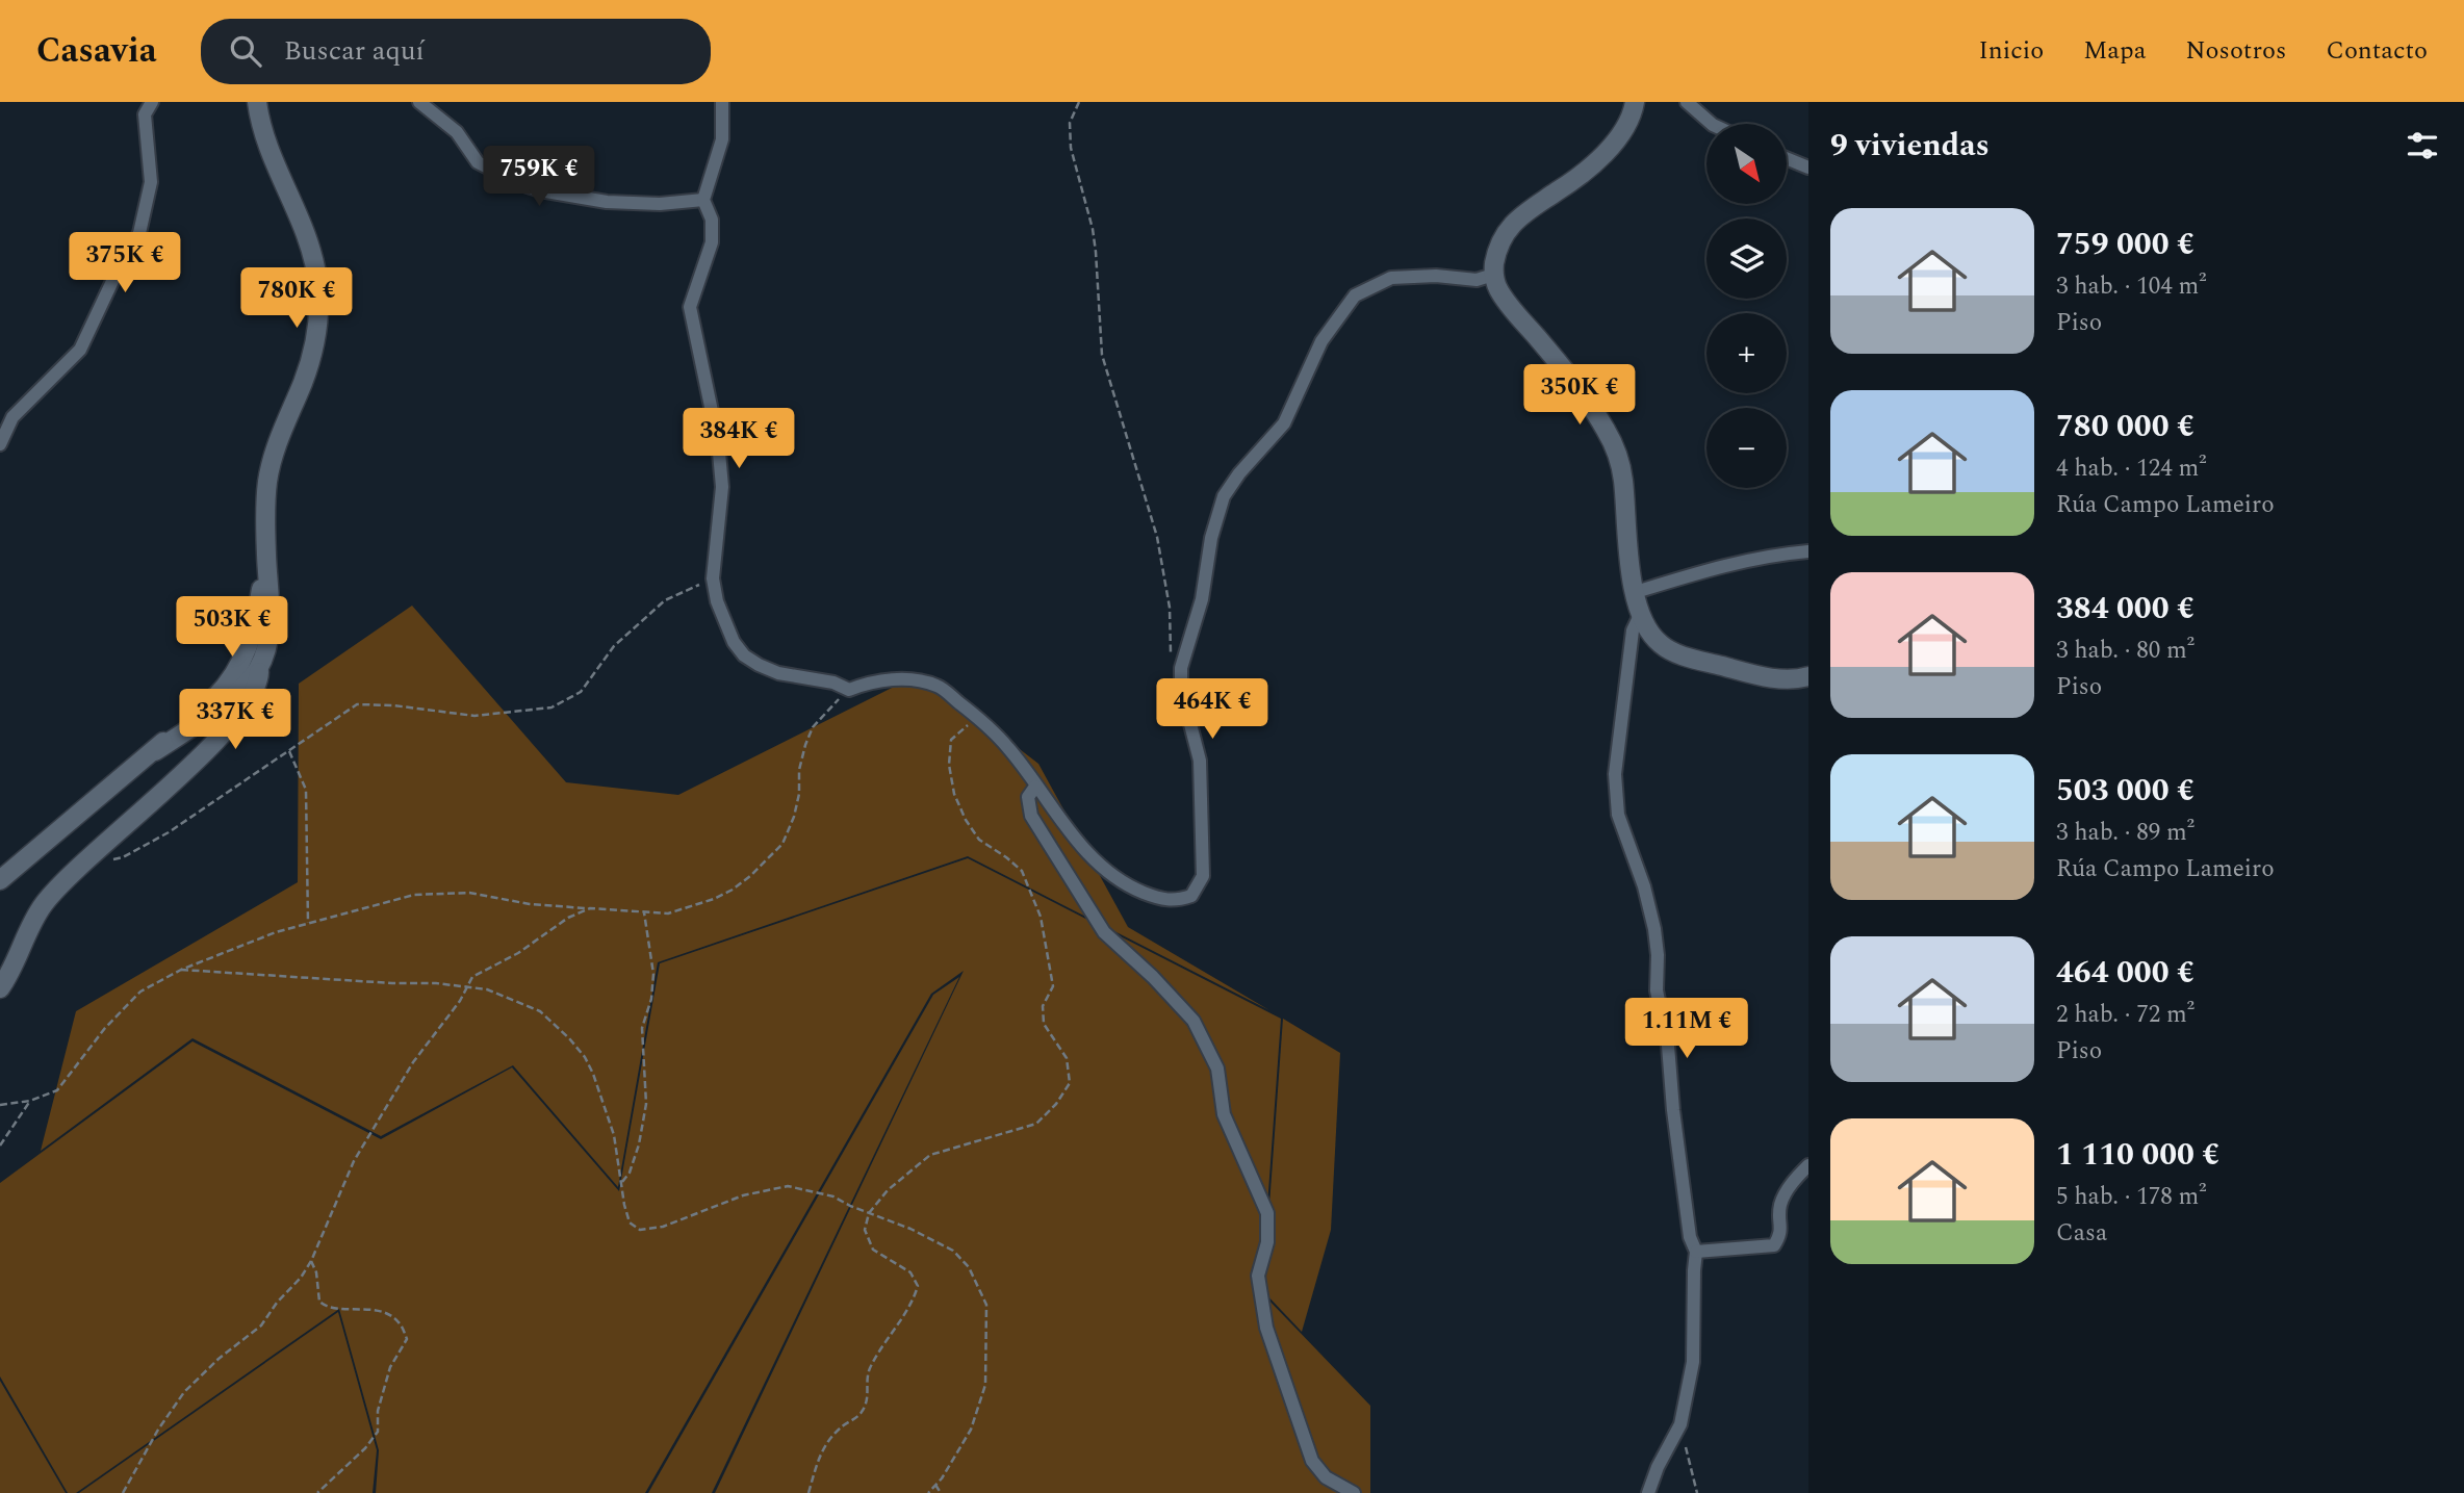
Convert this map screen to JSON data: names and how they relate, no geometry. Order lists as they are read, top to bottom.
{
  "north": "bottom right",
  "page": {
    "header": "Casavia",
    "search": "Buscar aquí",
    "nav": [
      "Inicio",
      "Mapa",
      "Nosotros",
      "Contacto"
    ],
    "heading": "9 viviendas",
    "map_buttons": ["+", "−"],
    "price": [
      "759K €",
      "375K €",
      "780K €",
      "350K €",
      "384K €",
      "503K €",
      "464K €",
      "337K €",
      "1.11M €"
    ],
    "list": [
      {
        "name": "759 000 €",
        "note": "3 hab. · 104 m² · Piso"
      },
      {
        "name": "780 000 €",
        "note": "4 hab. · 124 m² · Rúa Campo Lameiro"
      },
      {
        "name": "384 000 €",
        "note": "3 hab. · 80 m² · Piso"
      },
      {
        "name": "503 000 €",
        "note": "3 hab. · 89 m² · Rúa Campo Lameiro"
      },
      {
        "name": "464 000 €",
        "note": "2 hab. · 72 m² · Piso"
      },
      {
        "name": "1 110 000 €",
        "note": "5 hab. · 178 m² · Casa"
      }
    ]
  }
}
